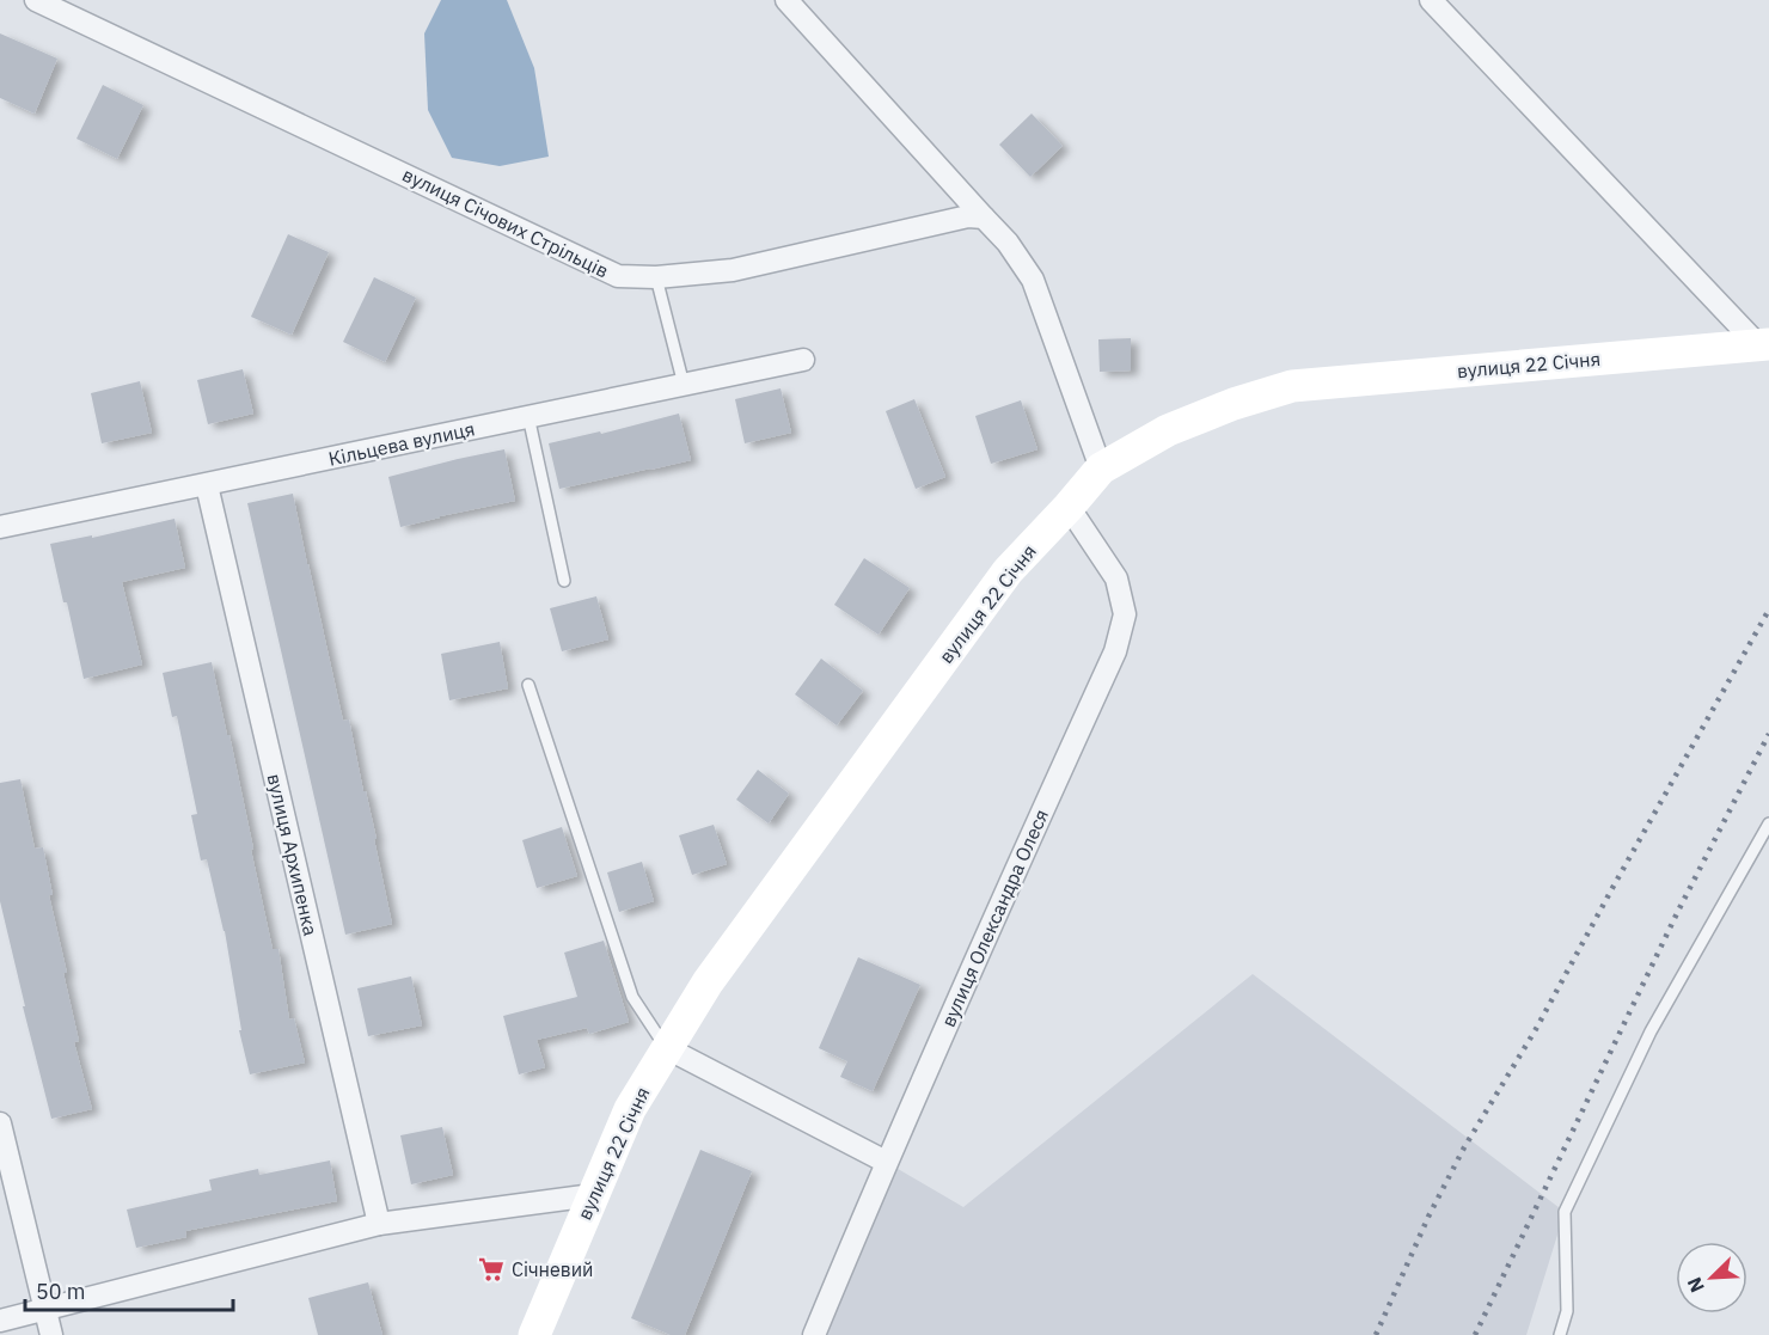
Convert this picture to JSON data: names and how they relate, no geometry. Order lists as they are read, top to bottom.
{
  "streets": {
    "street": [
      "вулиця Січових Стрільців",
      "вулиця 22 Січня",
      "Кільцева вулиця",
      "вулиця Архипенка",
      "вулиця Олександра Олеся"
    ]
  },
  "crossings": [
    ["вулиця 22 Січня", "вулиця Олександра Олеся"],
    ["Кільцева вулиця", "вулиця Архипенка"]
  ],
  "places": {
    "supermarket": ["Січневий"]
  },
  "scale_bar": "50 m",
  "north": "bottom left"
}
